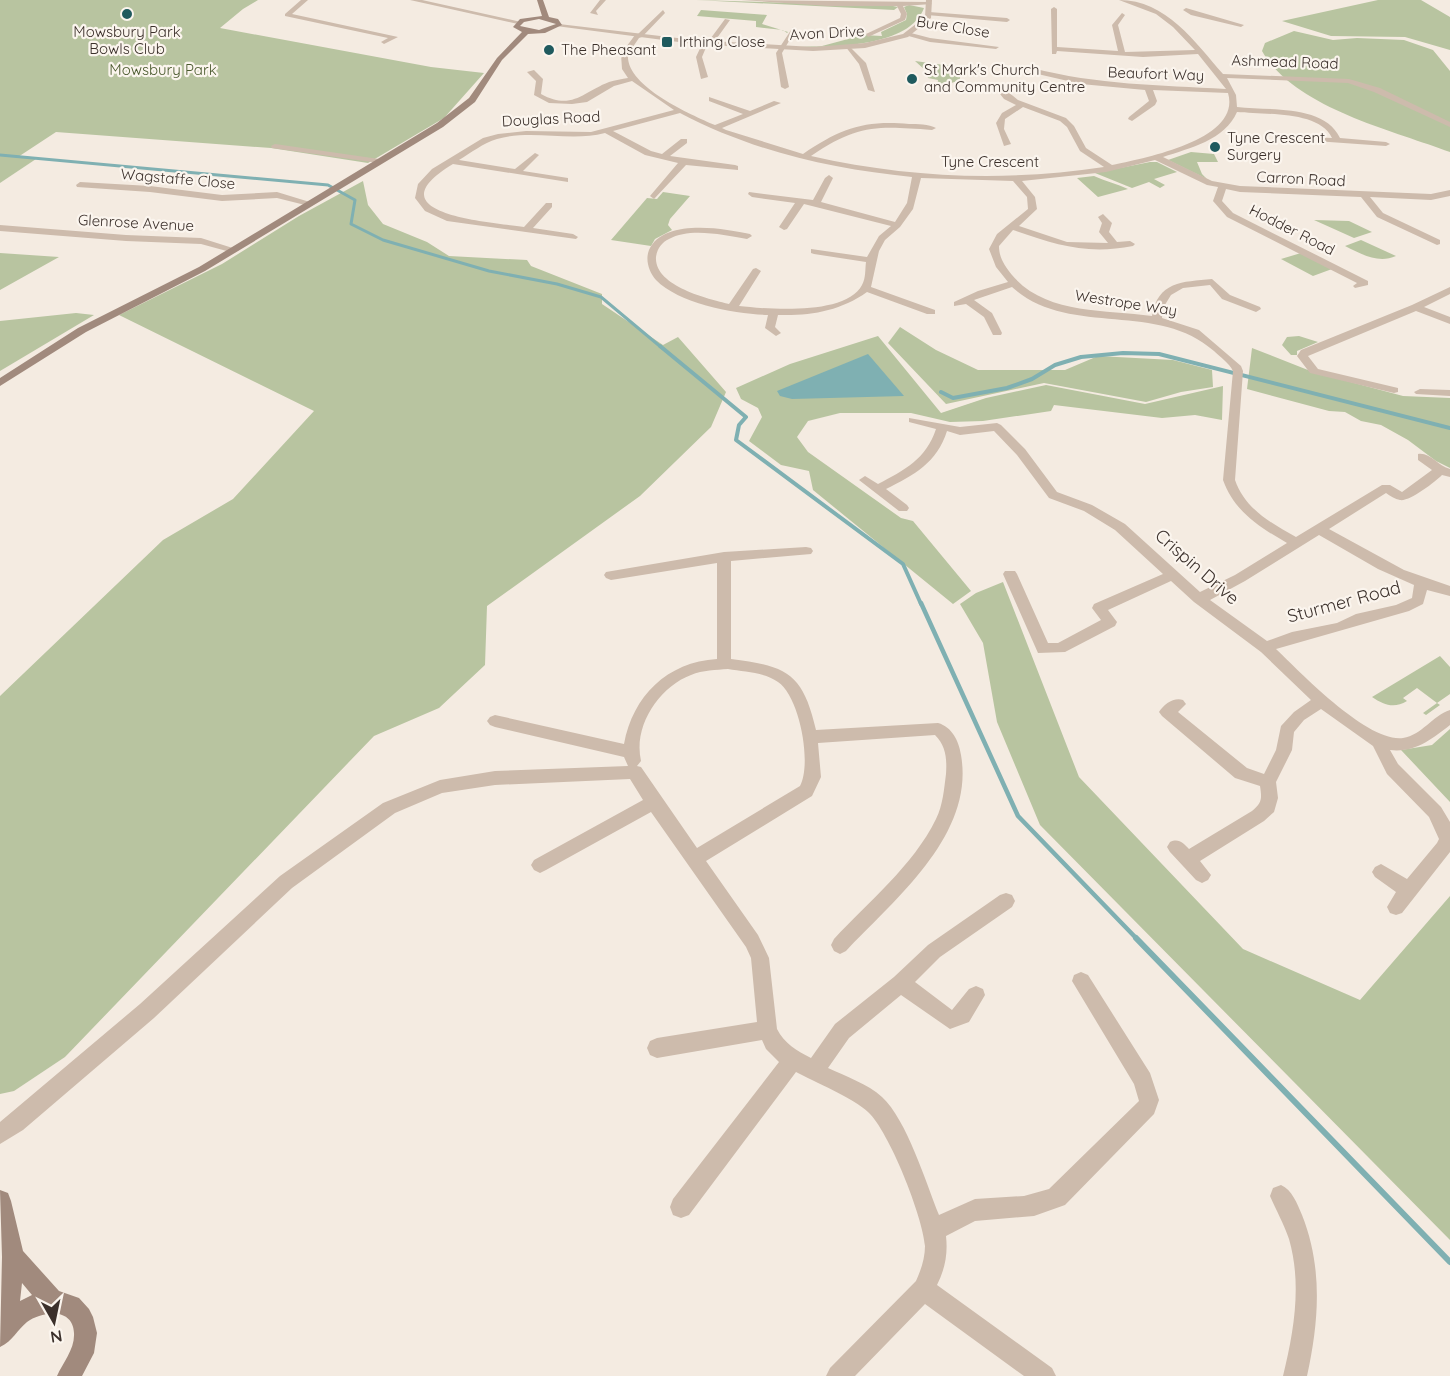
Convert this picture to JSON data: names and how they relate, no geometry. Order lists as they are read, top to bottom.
{
  "streets": {
    "street": [
      "Bure Close",
      "Avon Drive",
      "Ashmead Road",
      "Beaufort Way",
      "Douglas Road",
      "Tyne Crescent",
      "Wagstaffe Close",
      "Carron Road",
      "Glenrose Avenue",
      "Hodder Road",
      "Westrope Way",
      "Crispin Drive",
      "Sturmer Road"
    ]
  },
  "crossings": [
    ["Bure Close", "Avon Drive"],
    ["Douglas Road", "Tyne Crescent"],
    ["Tyne Crescent", "Carron Road"],
    ["Tyne Crescent", "Westrope Way"],
    ["Carron Road", "Hodder Road"],
    ["Crispin Drive", "Sturmer Road"]
  ],
  "parks": ["Mowsbury Park"],
  "places": {
    "other": [
      "Mowsbury Park Bowls Club",
      "The Pheasant",
      "St Mark's Church and Community Centre",
      "Tyne Crescent Surgery"
    ],
    "transit": ["Irthing Close"]
  },
  "north": "bottom"
}
